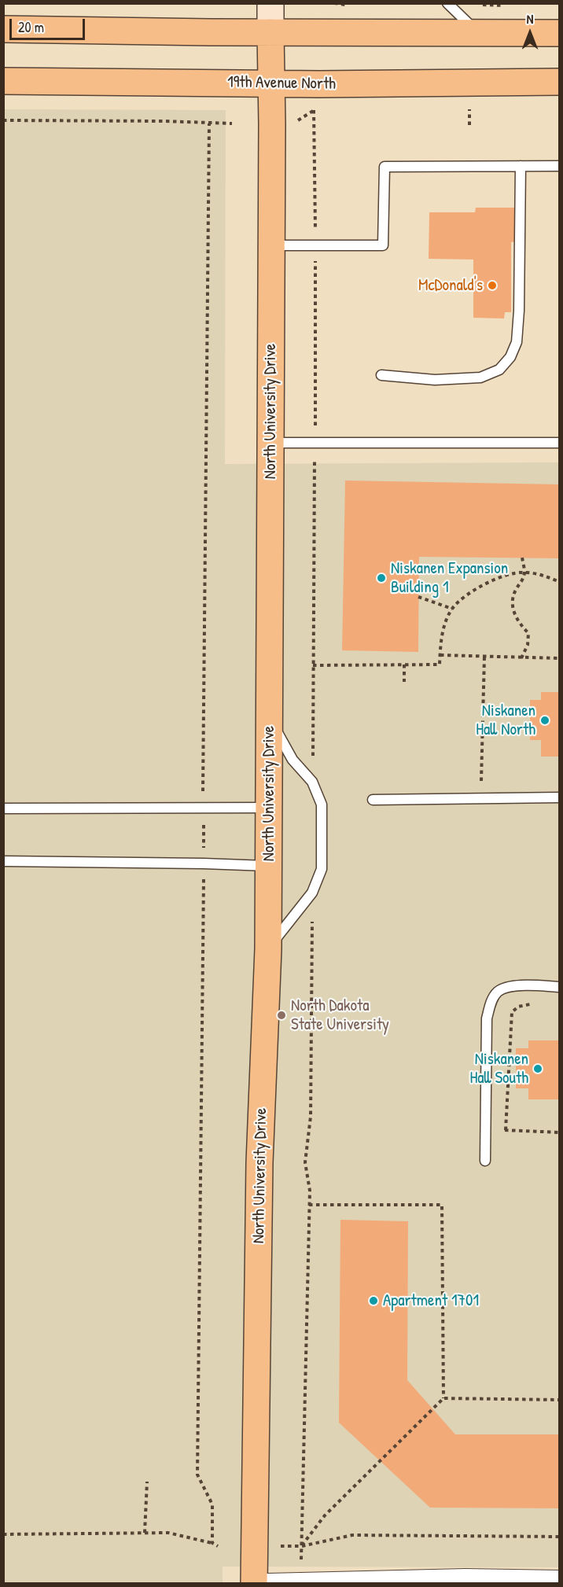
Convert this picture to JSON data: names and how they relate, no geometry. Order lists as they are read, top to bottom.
{
  "streets": {
    "main road": ["19th Avenue North", "North University Drive"]
  },
  "crossings": [
    ["19th Avenue North", "North University Drive"]
  ],
  "places": [
    "McDonald's",
    "Niskanen Expansion Building 1",
    "Niskanen Hall North",
    "North Dakota State University",
    "Niskanen Hall South",
    "Apartment 1701"
  ],
  "scale_bar": "20 m",
  "north": "top"
}
